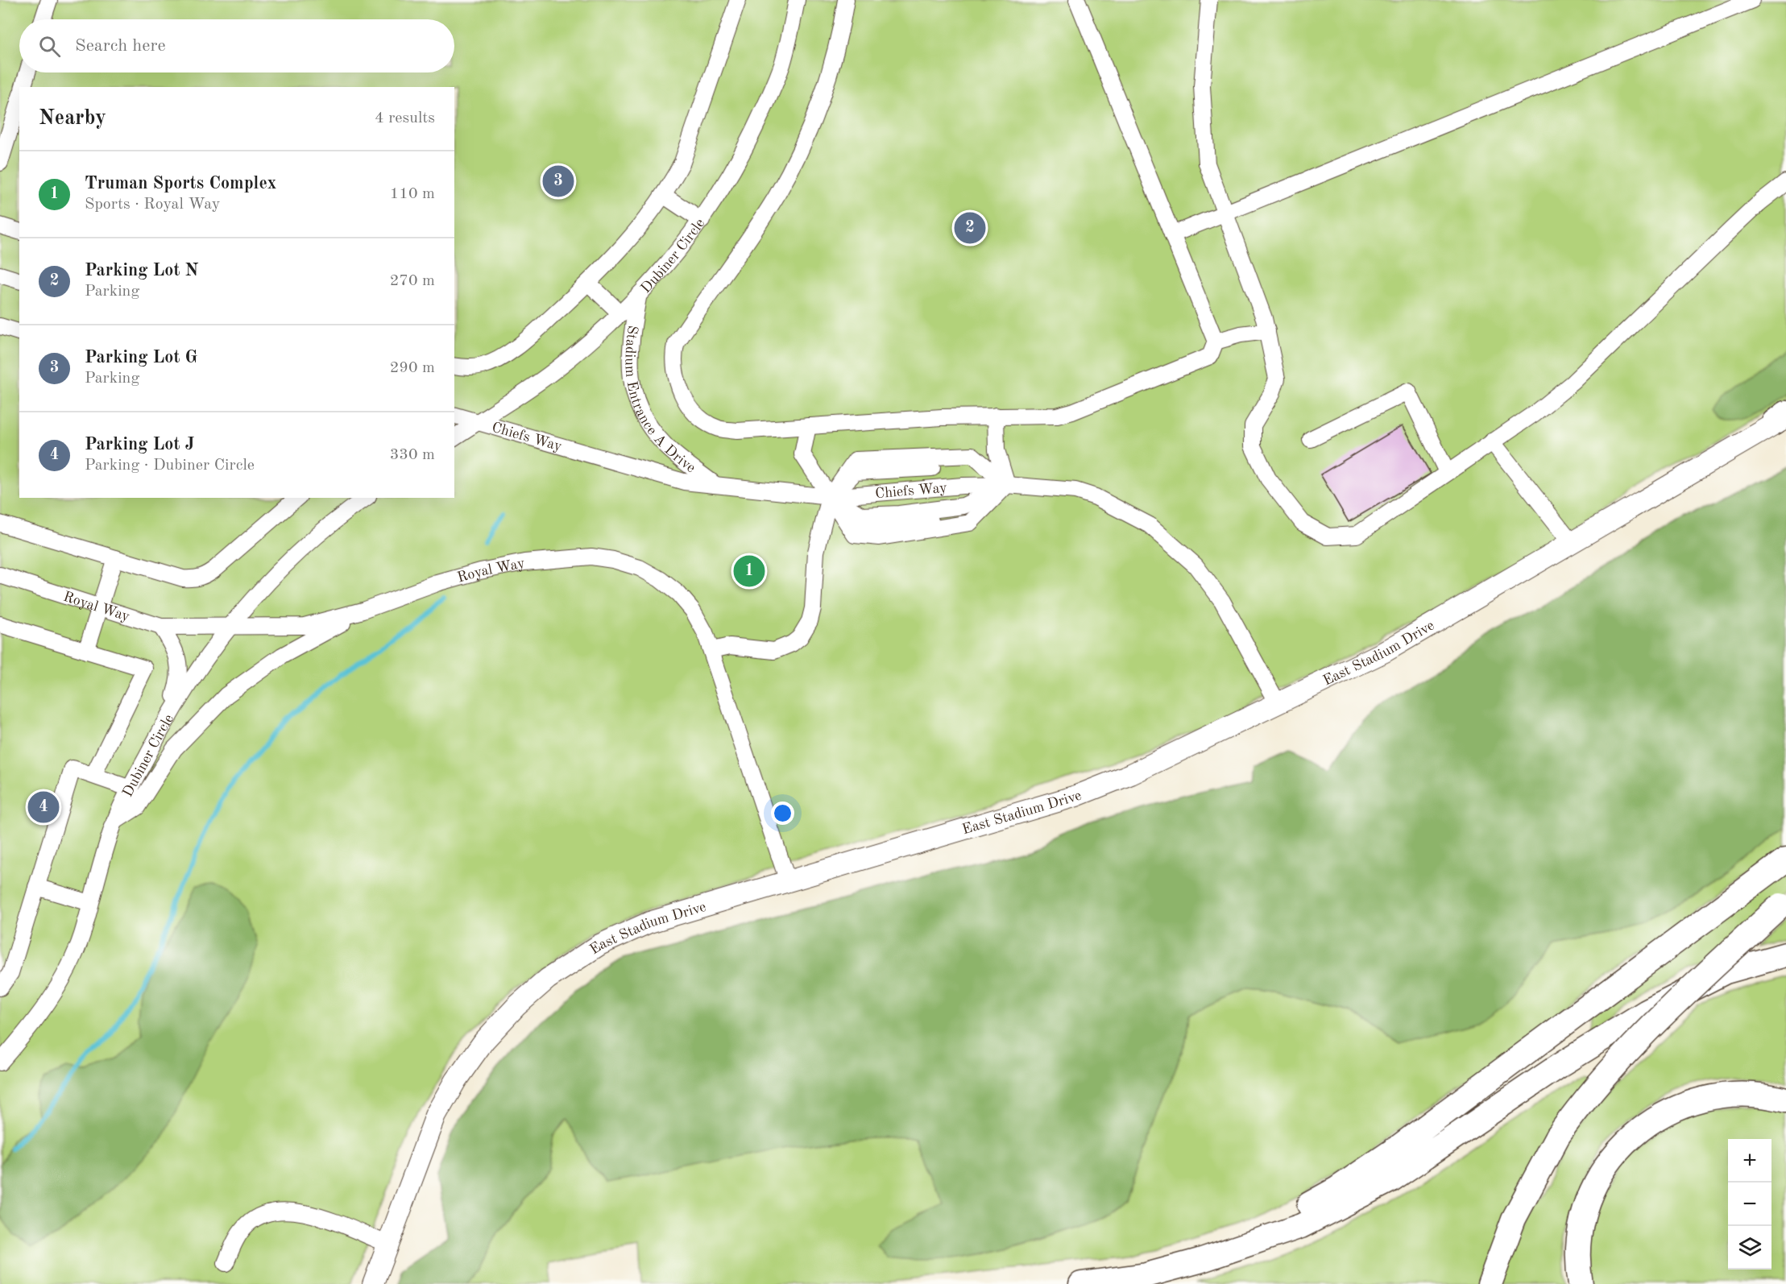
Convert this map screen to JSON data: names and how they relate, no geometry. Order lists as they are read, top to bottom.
{
  "streets": {
    "main road": ["East Stadium Drive"],
    "street": [
      "Dubiner Circle",
      "Stadium Entrance A Drive",
      "Chiefs Way",
      "Royal Way"
    ]
  },
  "crossings": [
    ["Dubiner Circle", "Stadium Entrance A Drive"],
    ["Dubiner Circle", "Chiefs Way"],
    ["Dubiner Circle", "Royal Way"],
    ["Stadium Entrance A Drive", "Chiefs Way"],
    ["Chiefs Way", "East Stadium Drive"],
    ["Royal Way", "East Stadium Drive"]
  ],
  "page": {
    "search": "Search here",
    "heading": ["Nearby", "4 results"],
    "list": [
      {
        "mark": "1",
        "name": "Truman Sports Complex",
        "note": "Sports · Royal Way",
        "value": "110 m"
      },
      {
        "mark": "2",
        "name": "Parking Lot N",
        "note": "Parking",
        "value": "270 m"
      },
      {
        "mark": "3",
        "name": "Parking Lot G",
        "note": "Parking",
        "value": "290 m"
      },
      {
        "mark": "4",
        "name": "Parking Lot J",
        "note": "Parking · Dubiner Circle",
        "value": "330 m"
      }
    ],
    "pins": [
      "3",
      "2",
      "1",
      "4"
    ],
    "map_buttons": ["+", "−"]
  }
}
